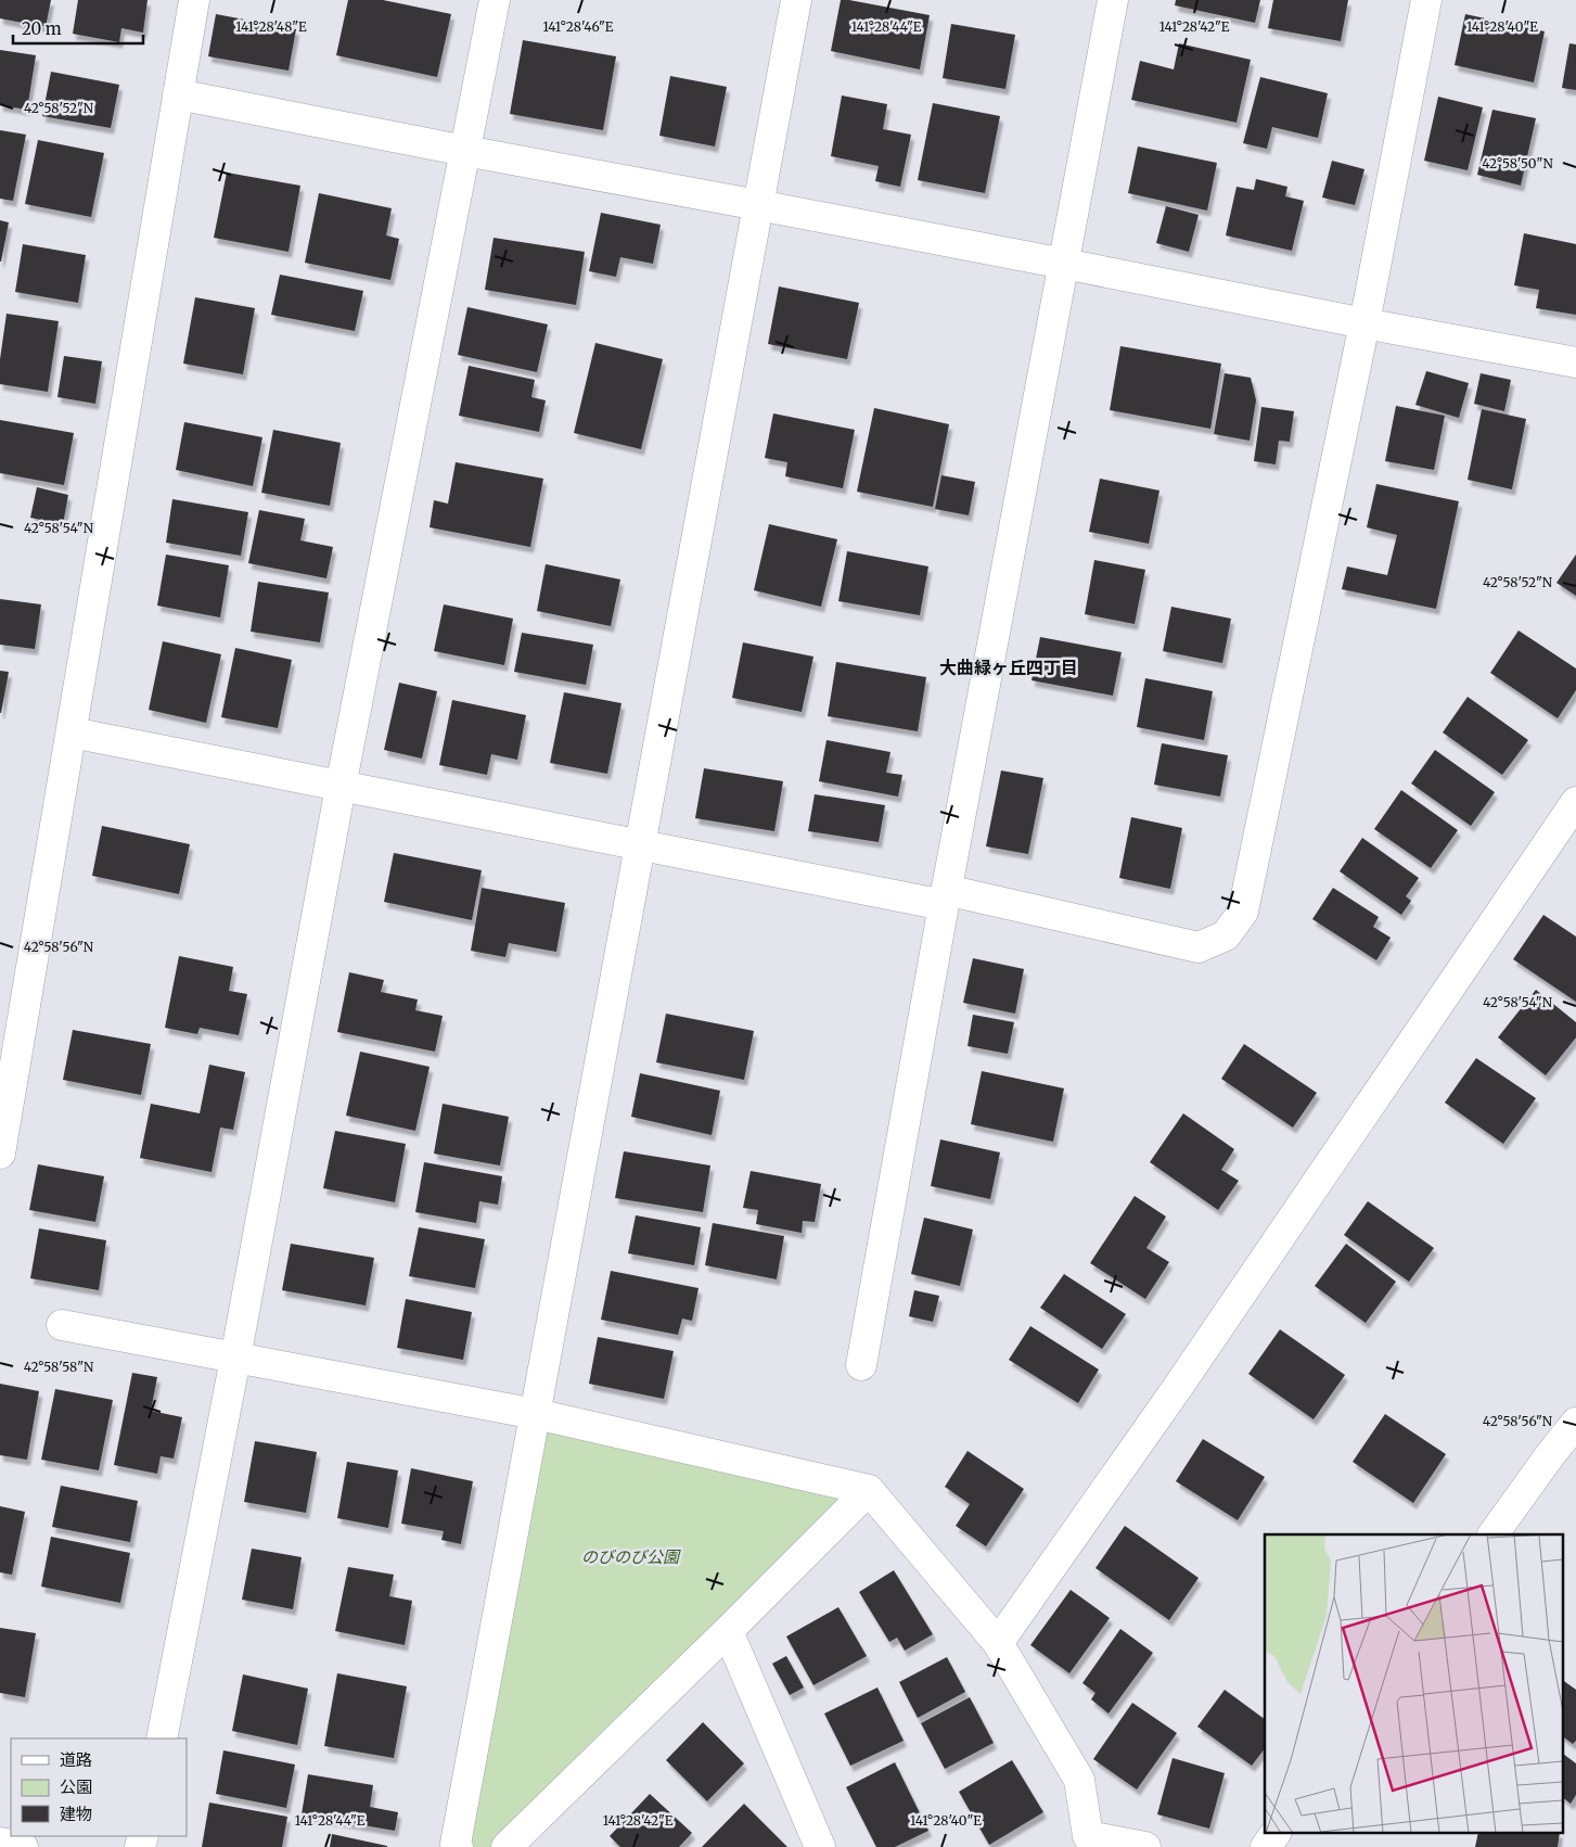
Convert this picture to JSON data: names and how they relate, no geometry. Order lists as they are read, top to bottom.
{
  "districts": ["大曲緑ヶ丘四丁目"],
  "parks": ["のびのび公園"],
  "legend": ["道路", "公園", "建物"],
  "scale_bar": "20 m",
  "coordinates": [
    "141°28'48\"E",
    "141°28'46\"E",
    "141°28'44\"E",
    "141°28'42\"E",
    "141°28'40\"E",
    "42°58'52\"N",
    "42°58'50\"N",
    "42°58'54\"N",
    "42°58'56\"N",
    "42°58'58\"N"
  ]
}
